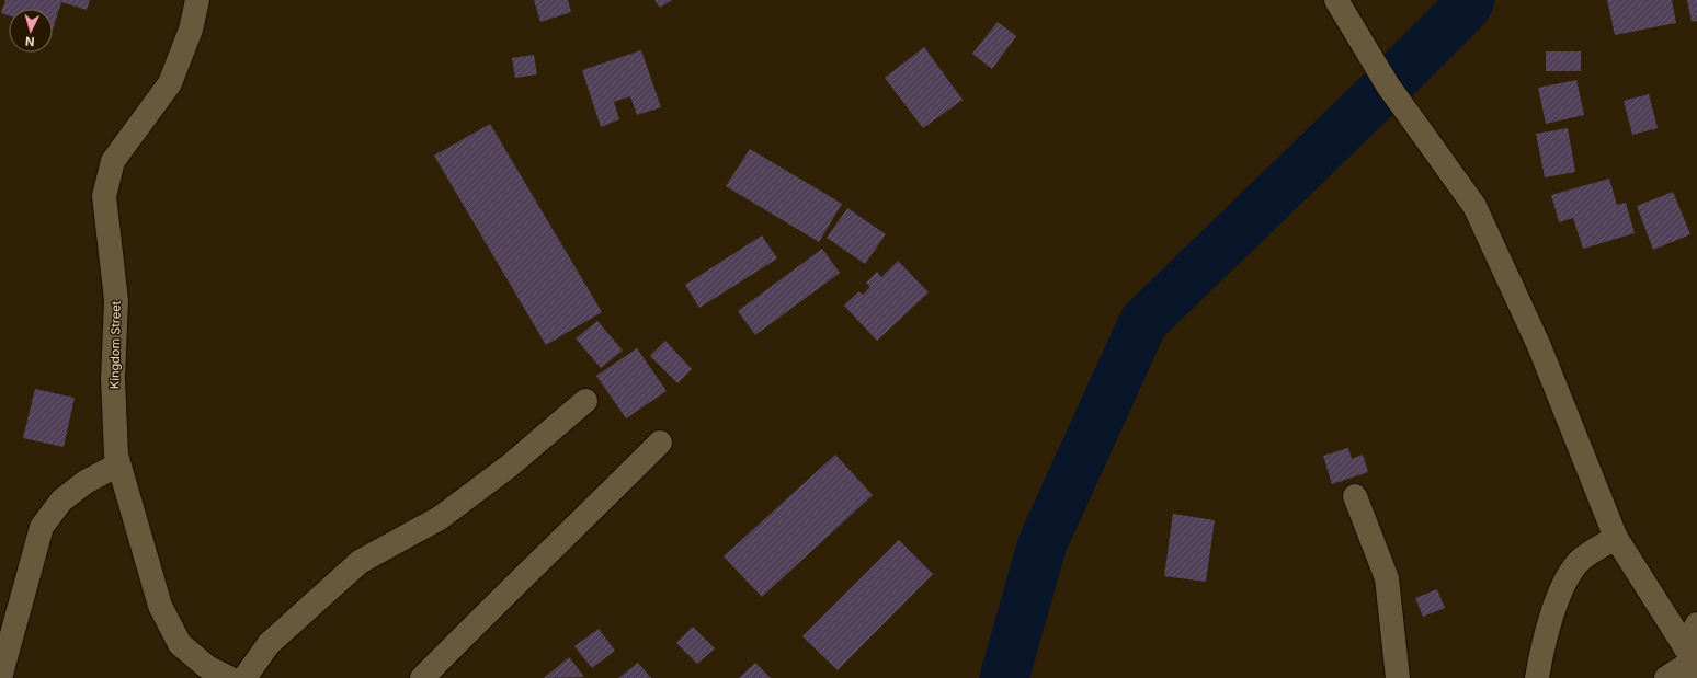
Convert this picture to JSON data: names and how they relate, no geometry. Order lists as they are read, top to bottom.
{
  "streets": {
    "street": ["Kingdom Street"]
  },
  "north": "bottom"
}
